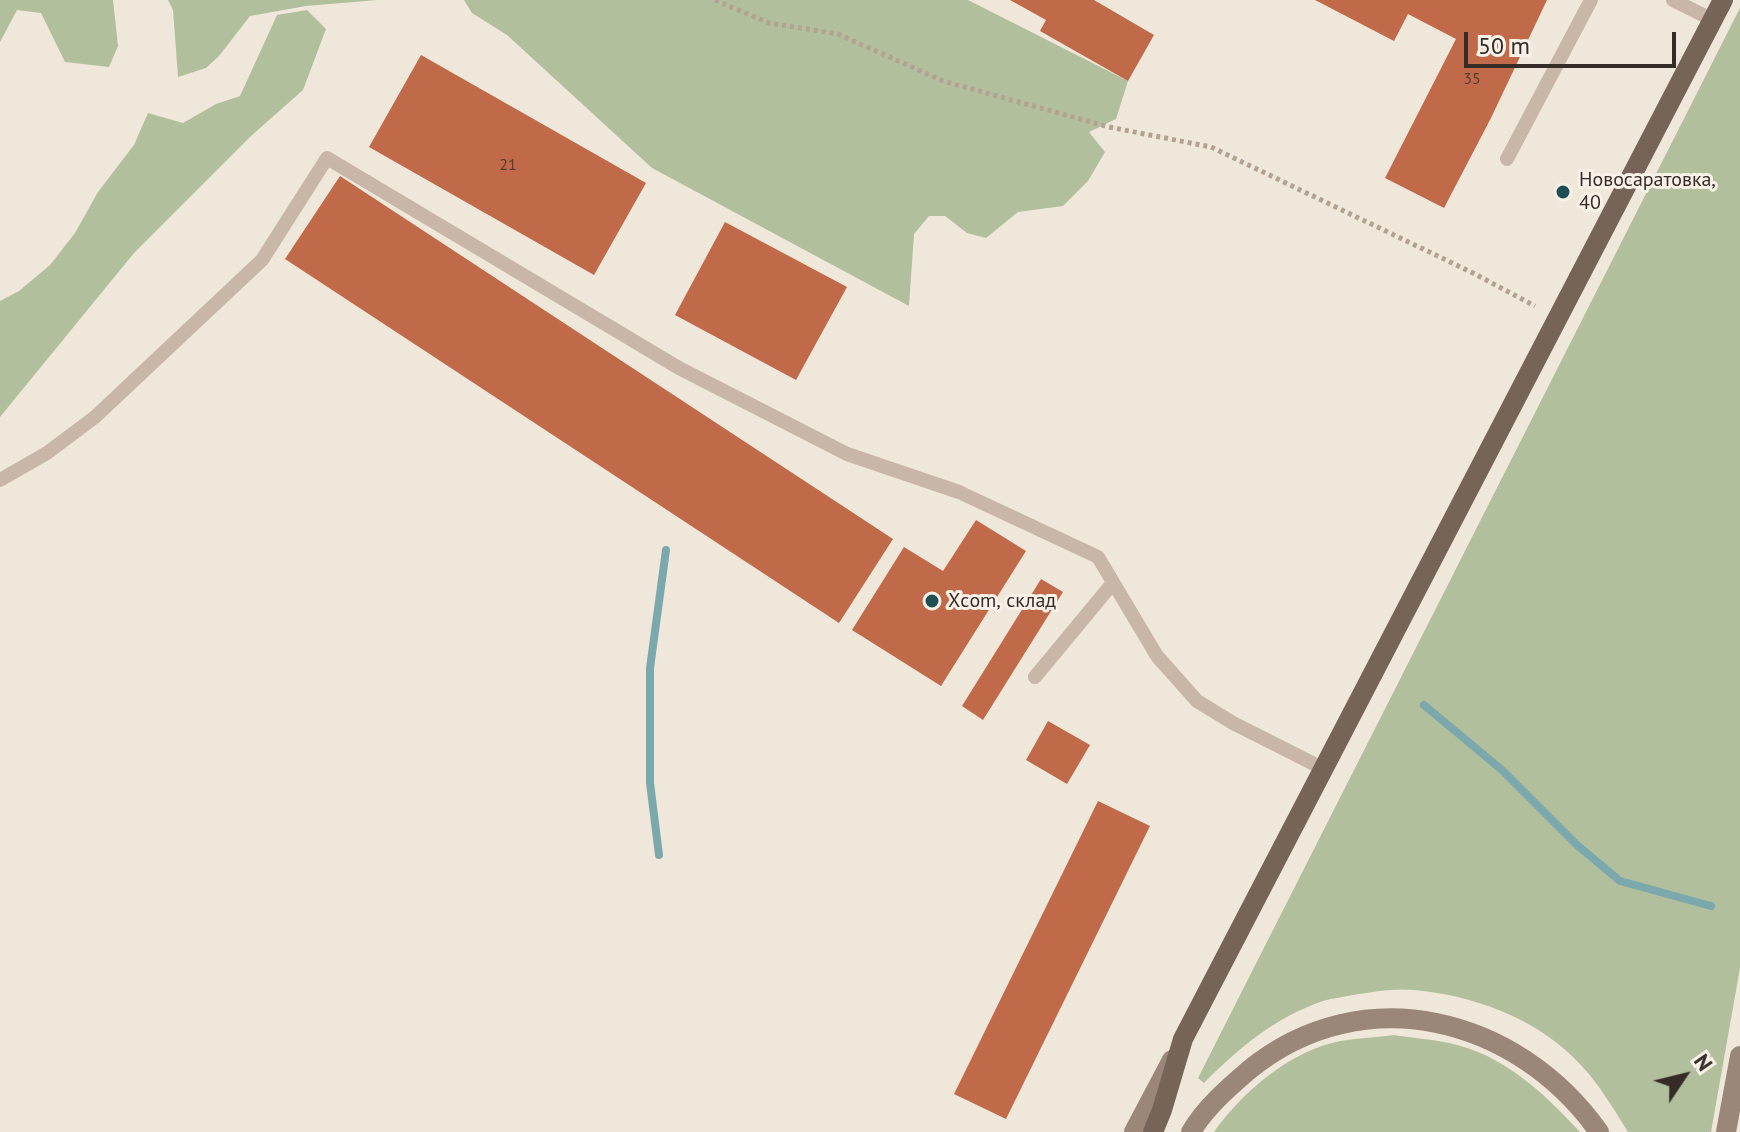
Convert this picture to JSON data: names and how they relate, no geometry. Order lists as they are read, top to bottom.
{
  "places": ["Новосаратовка, 40", "Xсom, склад"],
  "house_numbers": ["35", "21"],
  "scale_bar": "50 m",
  "north": "top right"
}
